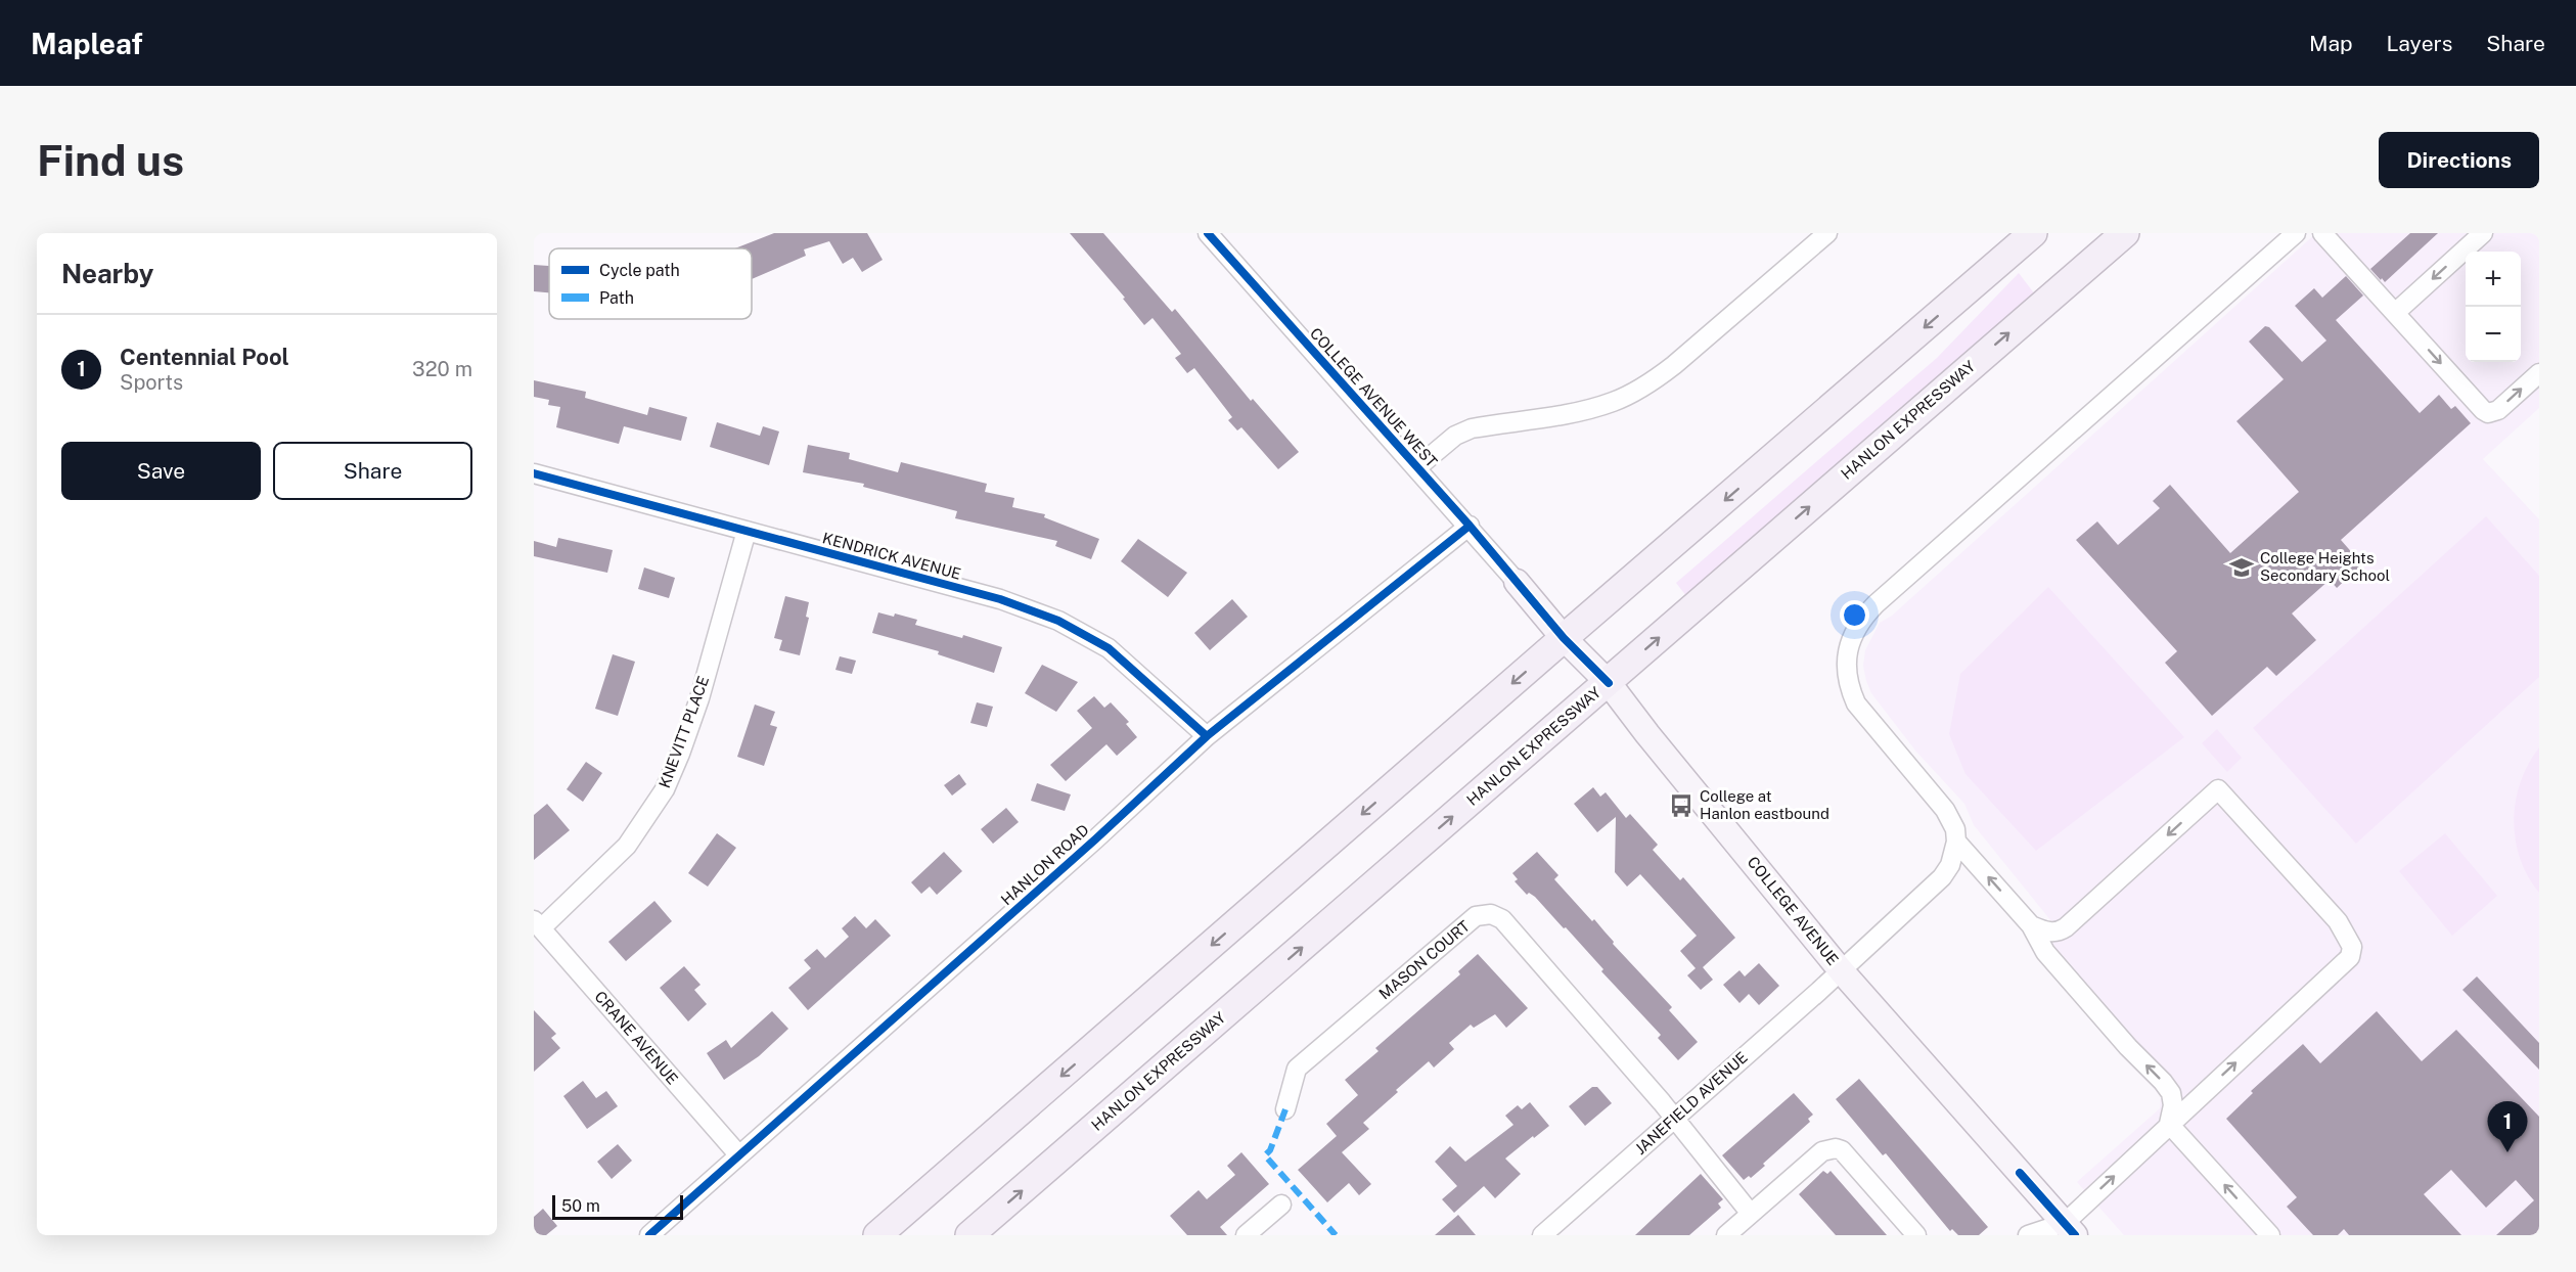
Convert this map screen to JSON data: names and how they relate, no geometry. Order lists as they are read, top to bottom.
{
  "streets": {
    "highway": ["HANLON EXPRESSWAY"],
    "main road": ["COLLEGE AVENUE"],
    "street": [
      "COLLEGE AVENUE WEST",
      "KENDRICK AVENUE",
      "KNEVITT PLACE",
      "HANLON ROAD",
      "MASON COURT",
      "CRANE AVENUE",
      "JANEFIELD AVENUE"
    ]
  },
  "crossings": [
    ["COLLEGE AVENUE WEST", "HANLON ROAD"],
    ["COLLEGE AVENUE WEST", "COLLEGE AVENUE"],
    ["HANLON EXPRESSWAY", "COLLEGE AVENUE"],
    ["KENDRICK AVENUE", "KNEVITT PLACE"],
    ["KENDRICK AVENUE", "HANLON ROAD"],
    ["KNEVITT PLACE", "CRANE AVENUE"],
    ["HANLON ROAD", "CRANE AVENUE"],
    ["COLLEGE AVENUE", "JANEFIELD AVENUE"],
    ["MASON COURT", "JANEFIELD AVENUE"]
  ],
  "places": {
    "school or university": ["College Heights Secondary School"],
    "bus stop": ["College at Hanlon eastbound"]
  },
  "legend": ["Cycle path", "Path"],
  "scale_bar": "50 m",
  "page": {
    "header": "Mapleaf",
    "nav": ["Map", "Layers", "Share"],
    "buttons": [
      "Directions",
      ["Save", "Share"]
    ],
    "title": "Find us",
    "heading": "Nearby",
    "map_buttons": ["+", "−"],
    "list": [
      {
        "mark": "1",
        "name": "Centennial Pool",
        "note": "Sports",
        "value": "320 m"
      }
    ],
    "pins": "1",
    "scale": "50 m"
  }
}
